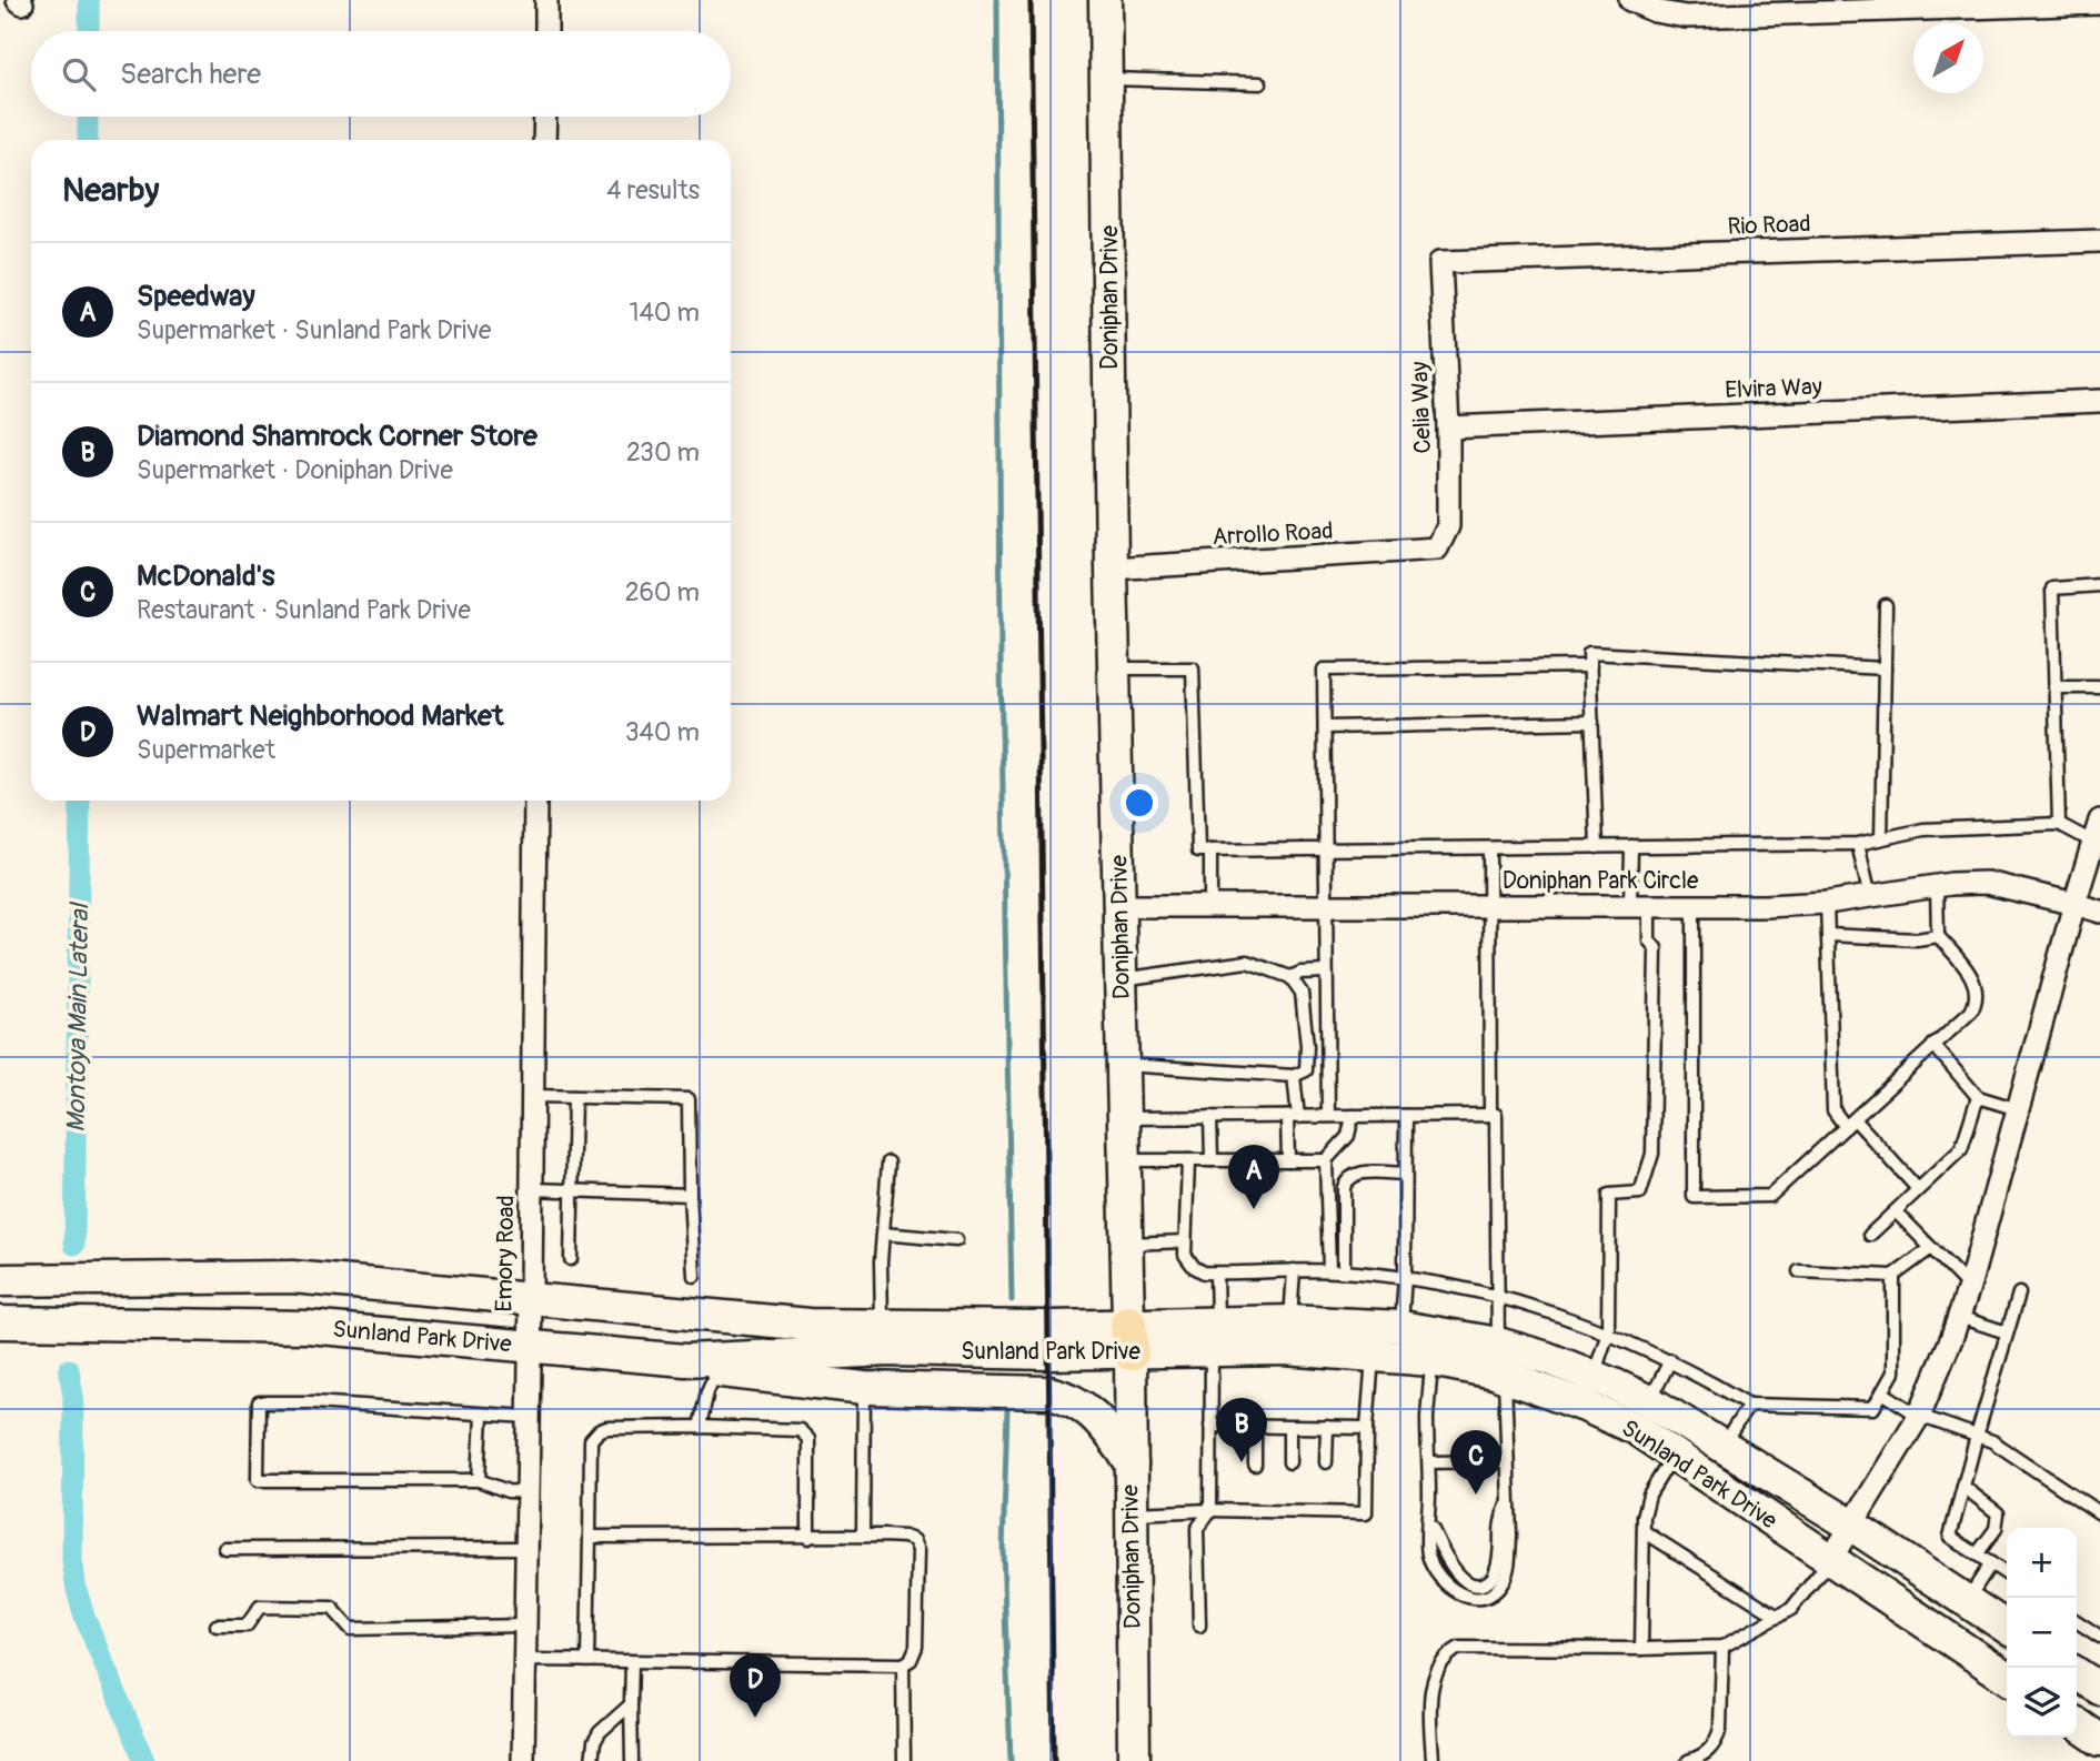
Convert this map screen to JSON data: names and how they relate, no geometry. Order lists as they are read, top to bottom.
{
  "streets": {
    "main road": ["Doniphan Drive", "Sunland Park Drive"],
    "street": [
      "Rio Road",
      "Elvira Way",
      "Celia Way",
      "Arrollo Road",
      "Doniphan Park Circle",
      "Emory Road"
    ]
  },
  "crossings": [
    ["Rio Road", "Celia Way"],
    ["Doniphan Drive", "Arrollo Road"],
    ["Doniphan Drive", "Doniphan Park Circle"],
    ["Doniphan Drive", "Sunland Park Drive"],
    ["Elvira Way", "Celia Way"],
    ["Celia Way", "Arrollo Road"],
    ["Emory Road", "Sunland Park Drive"]
  ],
  "water": ["Montoya Main Lateral"],
  "north": "top right",
  "page": {
    "search": "Search here",
    "heading": ["Nearby", "4 results"],
    "list": [
      {
        "mark": "A",
        "name": "Speedway",
        "note": "Supermarket · Sunland Park Drive",
        "value": "140 m"
      },
      {
        "mark": "B",
        "name": "Diamond Shamrock Corner Store",
        "note": "Supermarket · Doniphan Drive",
        "value": "230 m"
      },
      {
        "mark": "C",
        "name": "McDonald's",
        "note": "Restaurant · Sunland Park Drive",
        "value": "260 m"
      },
      {
        "mark": "D",
        "name": "Walmart Neighborhood Market",
        "note": "Supermarket",
        "value": "340 m"
      }
    ],
    "pins": [
      "A",
      "B",
      "C",
      "D"
    ],
    "map_buttons": ["+", "−"]
  }
}
